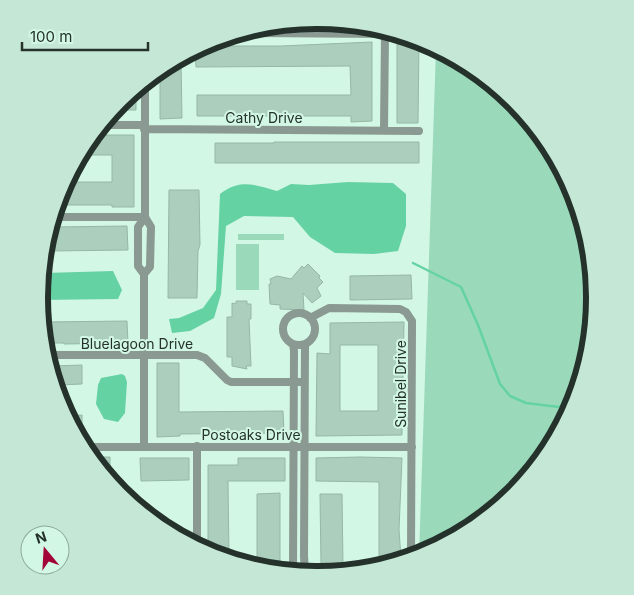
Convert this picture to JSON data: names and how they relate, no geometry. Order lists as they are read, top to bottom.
{
  "streets": {
    "street": [
      "Cathy Drive",
      "Bluelagoon Drive",
      "Sunibel Drive",
      "Postoaks Drive"
    ]
  },
  "crossings": [
    ["Sunibel Drive", "Postoaks Drive"]
  ],
  "scale_bar": "100 m",
  "north": "top"
}
